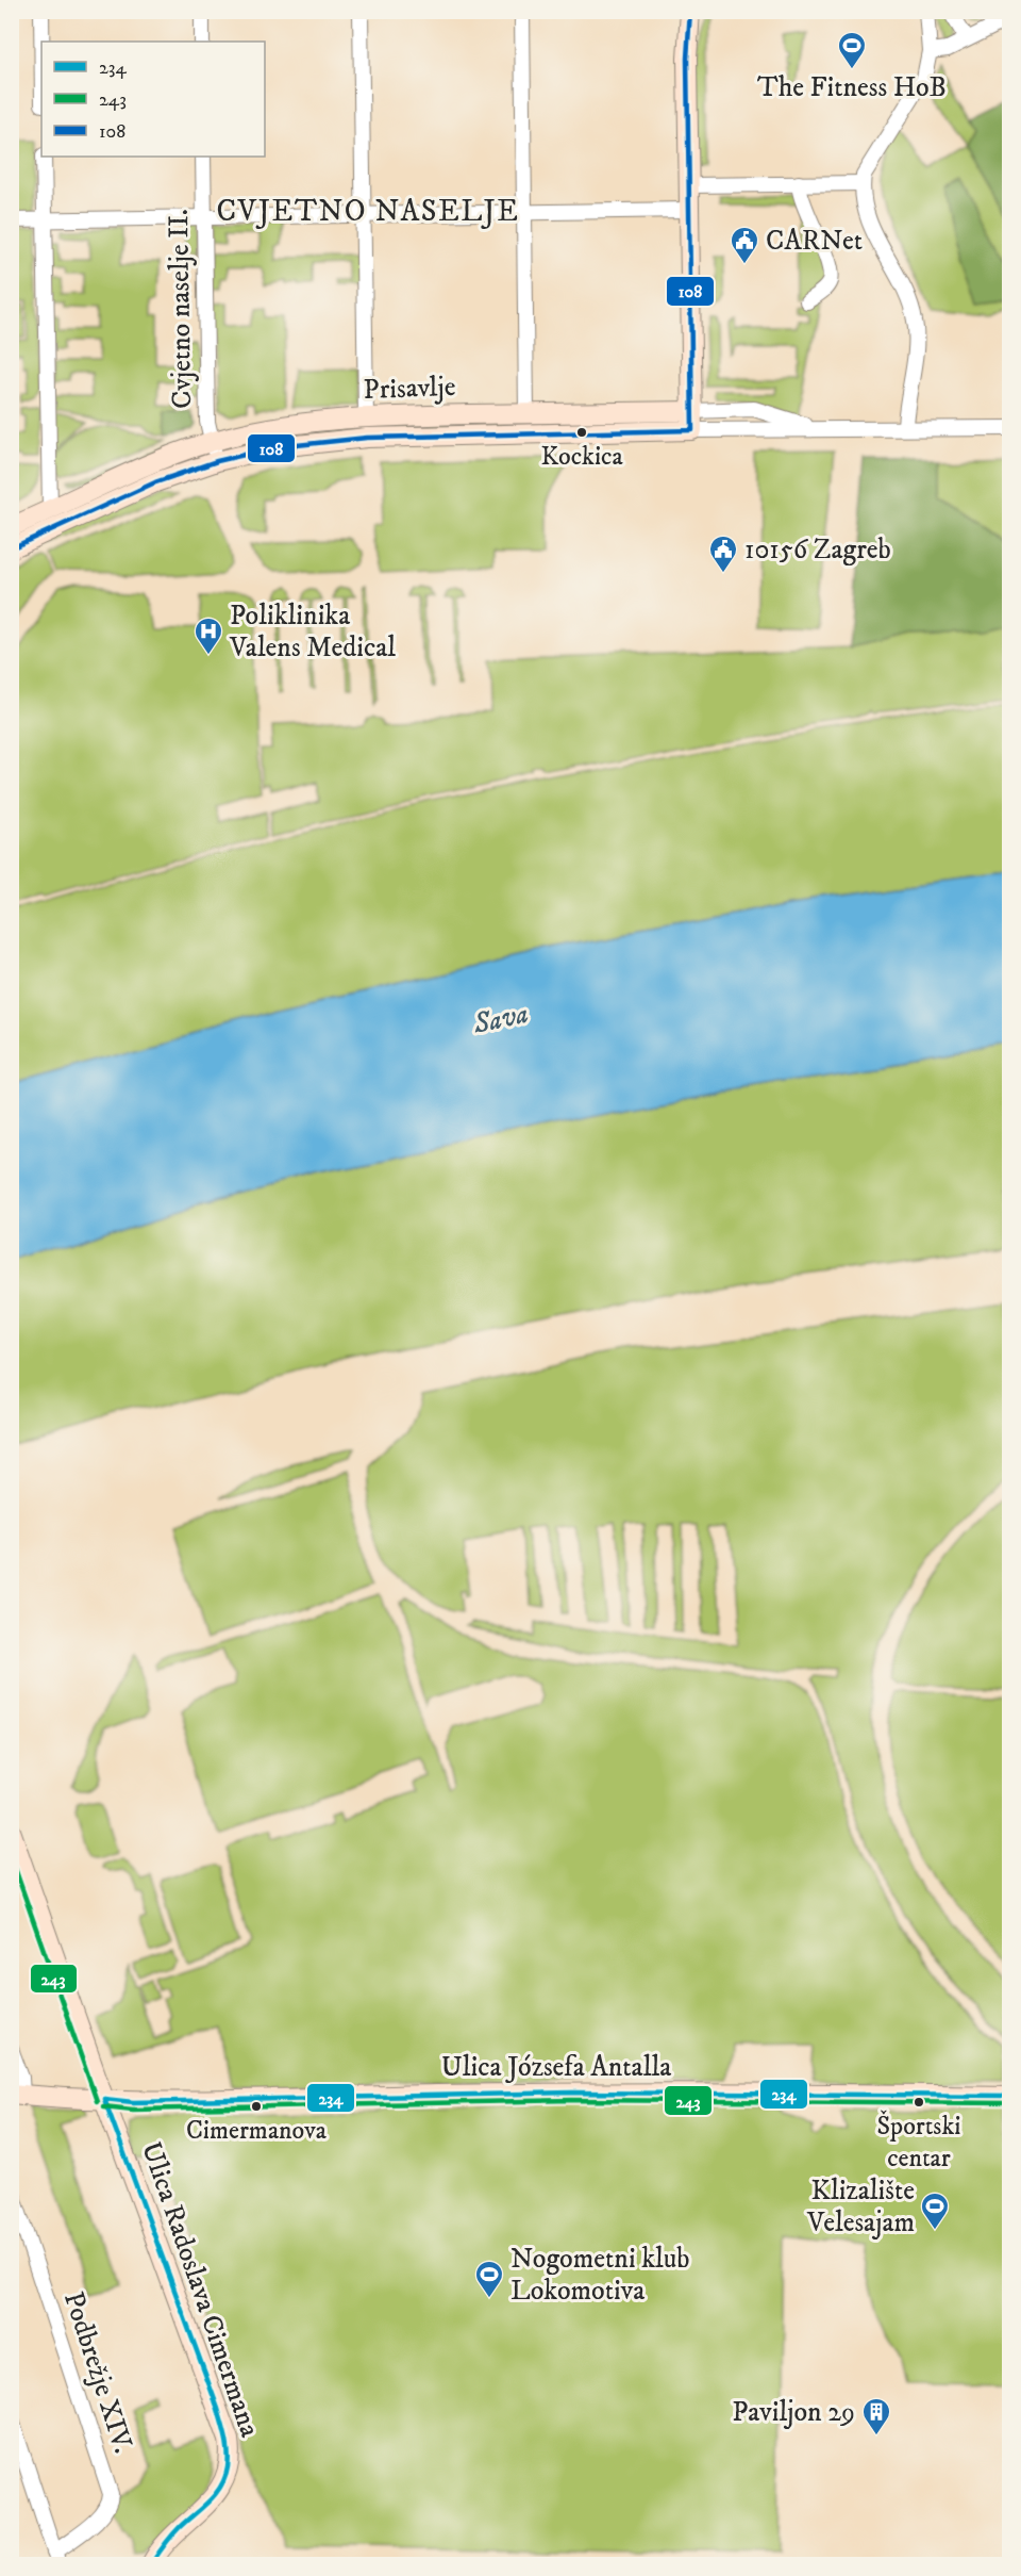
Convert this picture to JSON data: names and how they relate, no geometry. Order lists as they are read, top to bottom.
{
  "streets": {
    "street": [
      "Cvjetno naselje II.",
      "Prisavlje",
      "Ulica Józsefa Antalla",
      "Ulica Radoslava Cimermana",
      "Podbrežje XIV."
    ]
  },
  "crossings": [
    ["Cvjetno naselje II.", "Prisavlje"],
    ["Ulica Józsefa Antalla", "Ulica Radoslava Cimermana"]
  ],
  "districts": ["CVJETNO NASELJE"],
  "water": ["Sava"],
  "places": {
    "sports": ["The Fitness HoB", "Klizalište Velesajam", "Nogometni klub Lokomotiva"],
    "public building": ["CARNet", "10156 Zagreb"],
    "other": ["Kockica", "Športski centar", "Cimermanova"],
    "hospital": ["Poliklinika Valens Medical"],
    "building": ["Paviljon 29"]
  },
  "lines": ["transit line 108", "transit line 243", "transit line 234"],
  "legend": ["234", "243", "108"]
}
